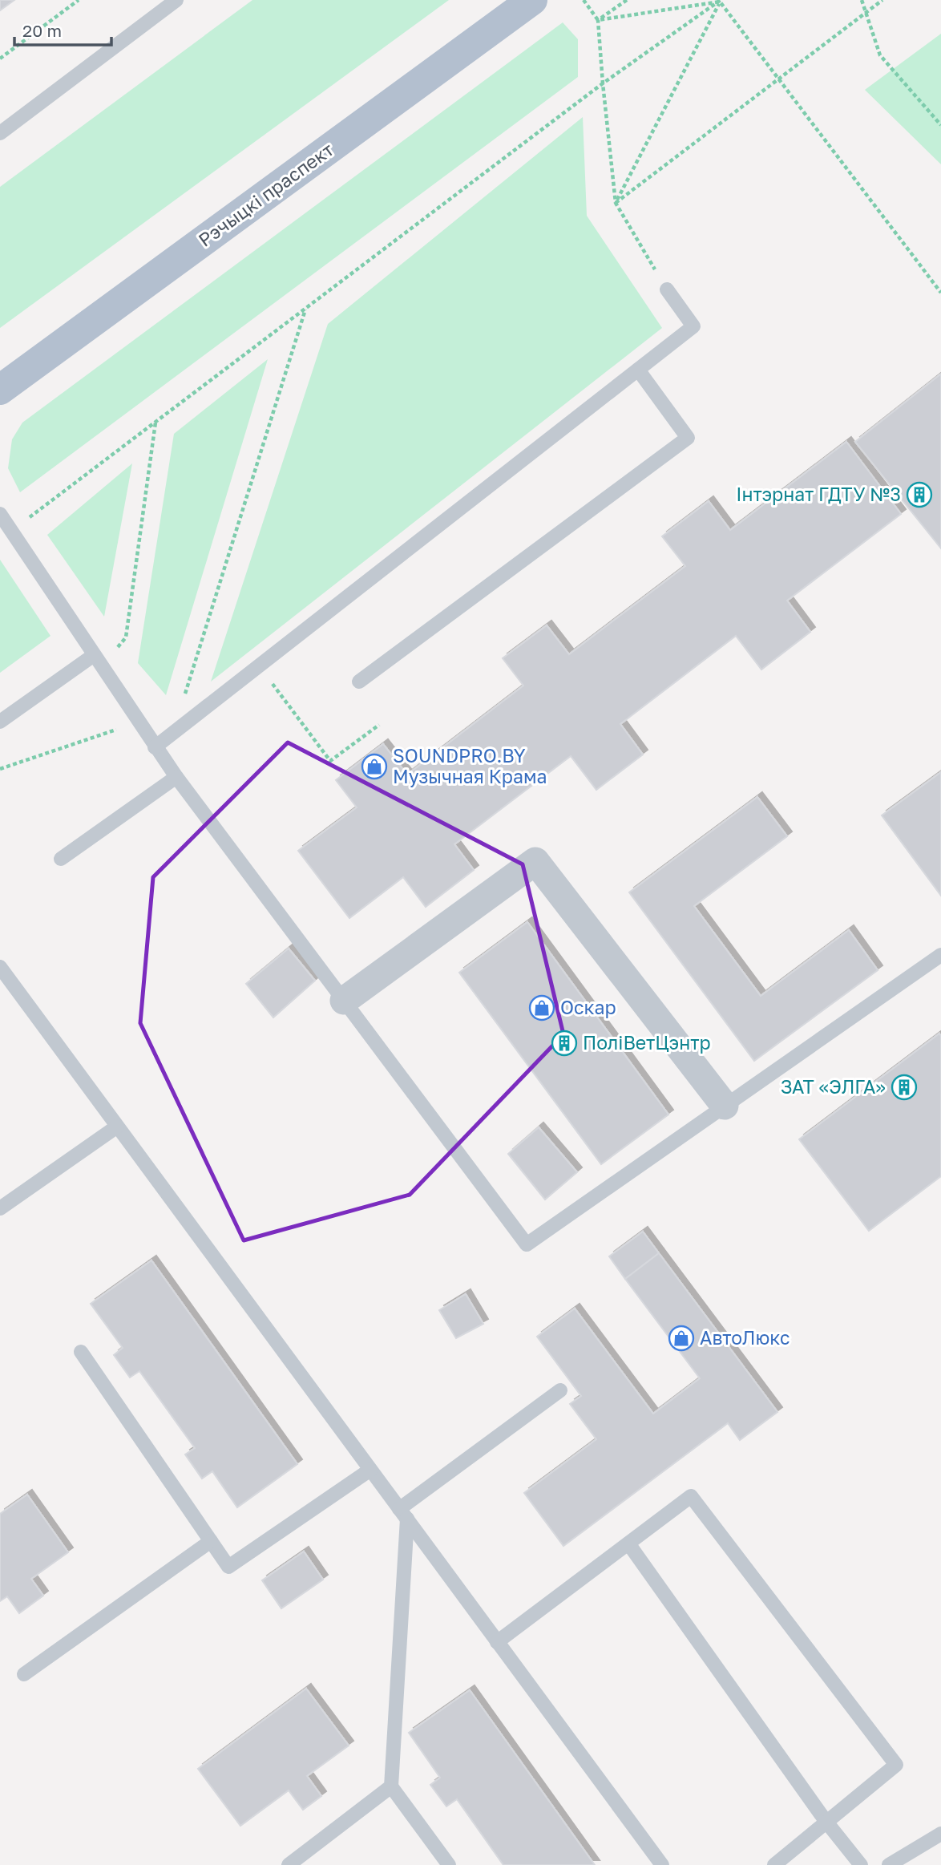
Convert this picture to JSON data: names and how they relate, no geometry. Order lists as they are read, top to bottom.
{
  "streets": {
    "main road": ["Рэчыцкі праспект"]
  },
  "places": {
    "building": ["Інтэрнат ГДТУ №3", "ПоліВетЦэнтр", "ЗАТ «ЭЛГА»"],
    "shop": ["SOUNDPRO.BY Музычная Крама", "Оскар", "АвтоЛюкс"]
  },
  "scale_bar": "20 m"
}
